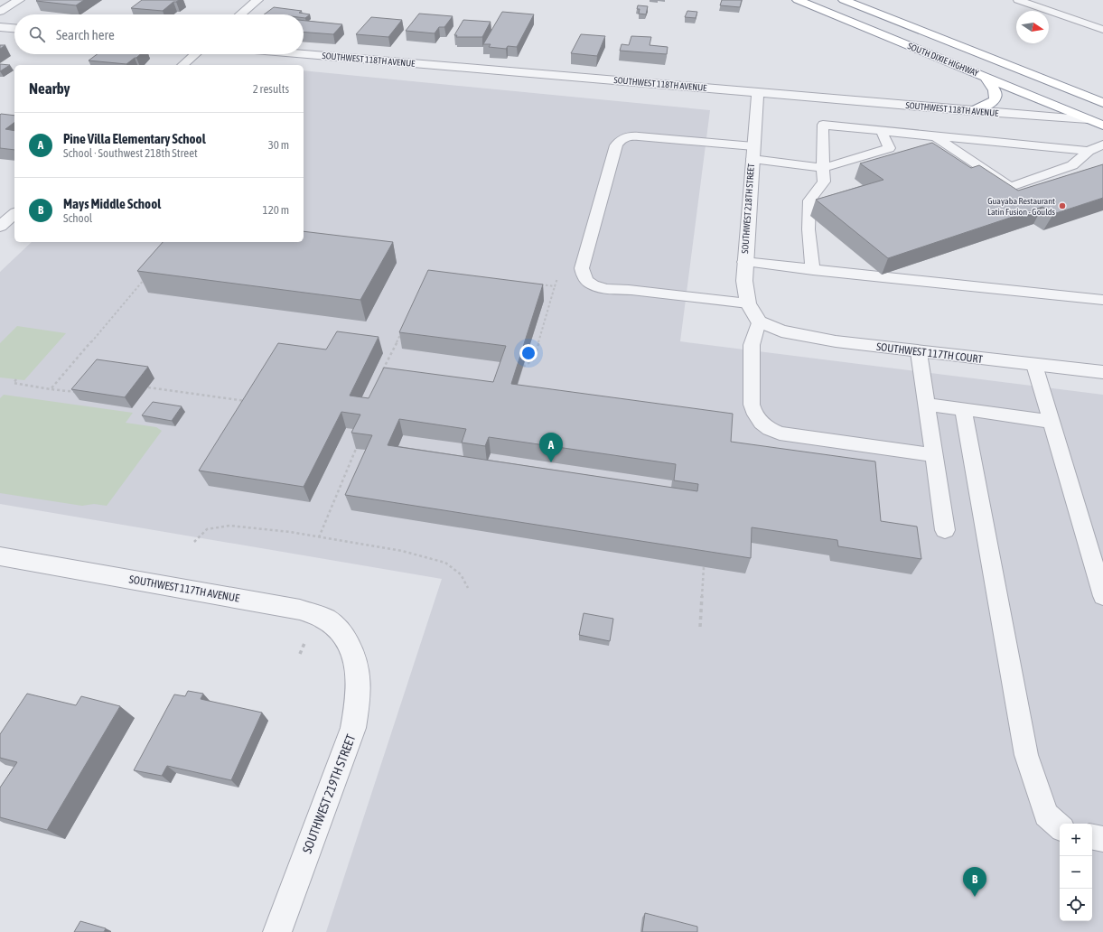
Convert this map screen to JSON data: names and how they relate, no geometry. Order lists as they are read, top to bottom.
{
  "streets": {
    "highway": ["SOUTH DIXIE HIGHWAY"],
    "street": [
      "SOUTHWEST 118TH AVENUE",
      "SOUTHWEST 218TH STREET",
      "SOUTHWEST 117TH COURT",
      "SOUTHWEST 117TH AVENUE",
      "SOUTHWEST 219TH STREET"
    ]
  },
  "crossings": [
    ["SOUTHWEST 118TH AVENUE", "SOUTH DIXIE HIGHWAY"],
    ["SOUTHWEST 118TH AVENUE", "SOUTHWEST 218TH STREET"],
    ["SOUTHWEST 218TH STREET", "SOUTHWEST 117TH COURT"],
    ["SOUTHWEST 117TH AVENUE", "SOUTHWEST 219TH STREET"]
  ],
  "places": ["Guayaba Restaurant Latin Fusion - Goulds"],
  "north": "right",
  "page": {
    "search": "Search here",
    "heading": ["Nearby", "2 results"],
    "list": [
      {
        "mark": "A",
        "name": "Pine Villa Elementary School",
        "note": "School · Southwest 218th Street",
        "value": "30 m"
      },
      {
        "mark": "B",
        "name": "Mays Middle School",
        "note": "School",
        "value": "120 m"
      }
    ],
    "pins": ["A", "B"],
    "map_buttons": ["+", "−"]
  }
}
